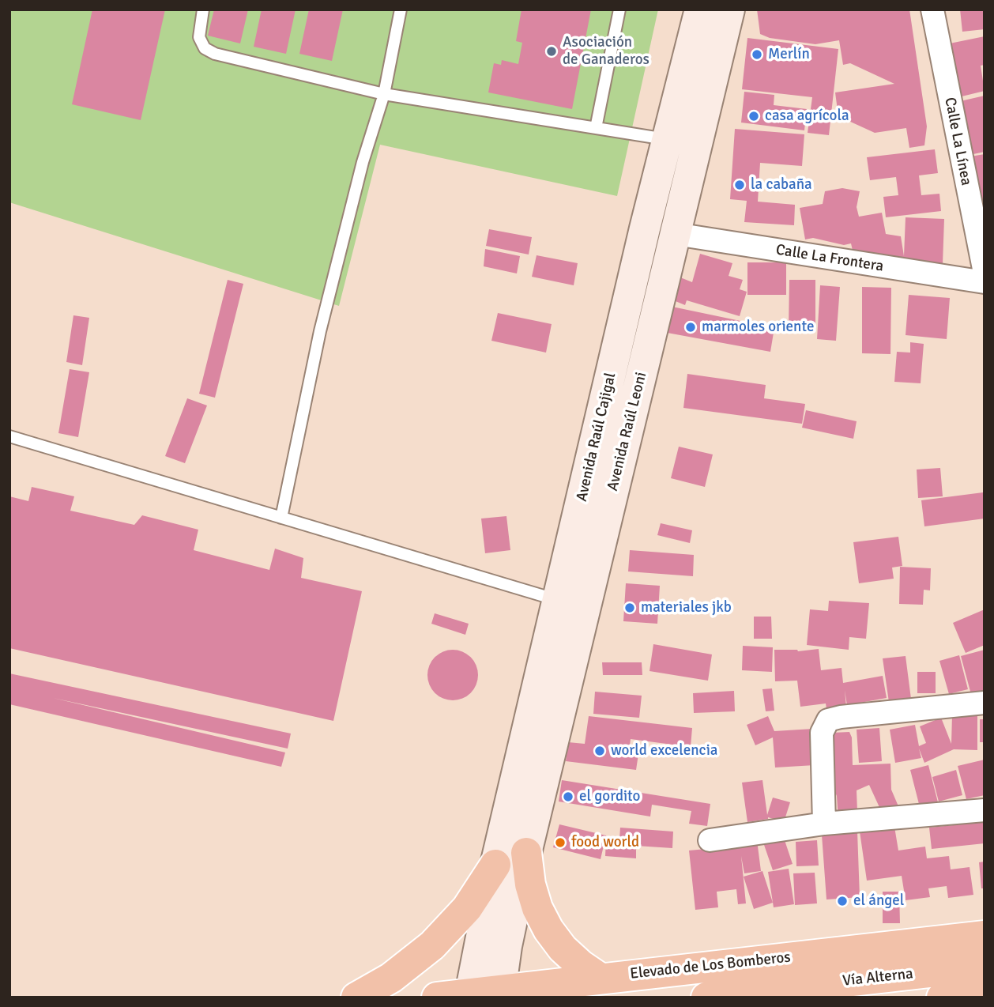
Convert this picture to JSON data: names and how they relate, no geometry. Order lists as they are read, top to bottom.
{
  "streets": {
    "highway": ["Elevado de Los Bomberos", "Vía Alterna"],
    "main road": ["Avenida Raúl Leoni", "Avenida Raúl Cajigal"],
    "street": ["Calle La Línea", "Calle La Frontera"]
  },
  "crossings": [
    ["Calle La Línea", "Calle La Frontera"],
    ["Calle La Frontera", "Avenida Raúl Leoni"],
    ["Avenida Raúl Leoni", "Avenida Raúl Cajigal"],
    ["Avenida Raúl Leoni", "Elevado de Los Bomberos"],
    ["Avenida Raúl Cajigal", "Elevado de Los Bomberos"]
  ],
  "places": [
    "Asociación de Ganaderos",
    "Merlín",
    "casa agrícola",
    "la cabaña",
    "marmoles oriente",
    "materiales jkb",
    "world excelencia",
    "el gordito",
    "food world",
    "el ángel"
  ]
}
